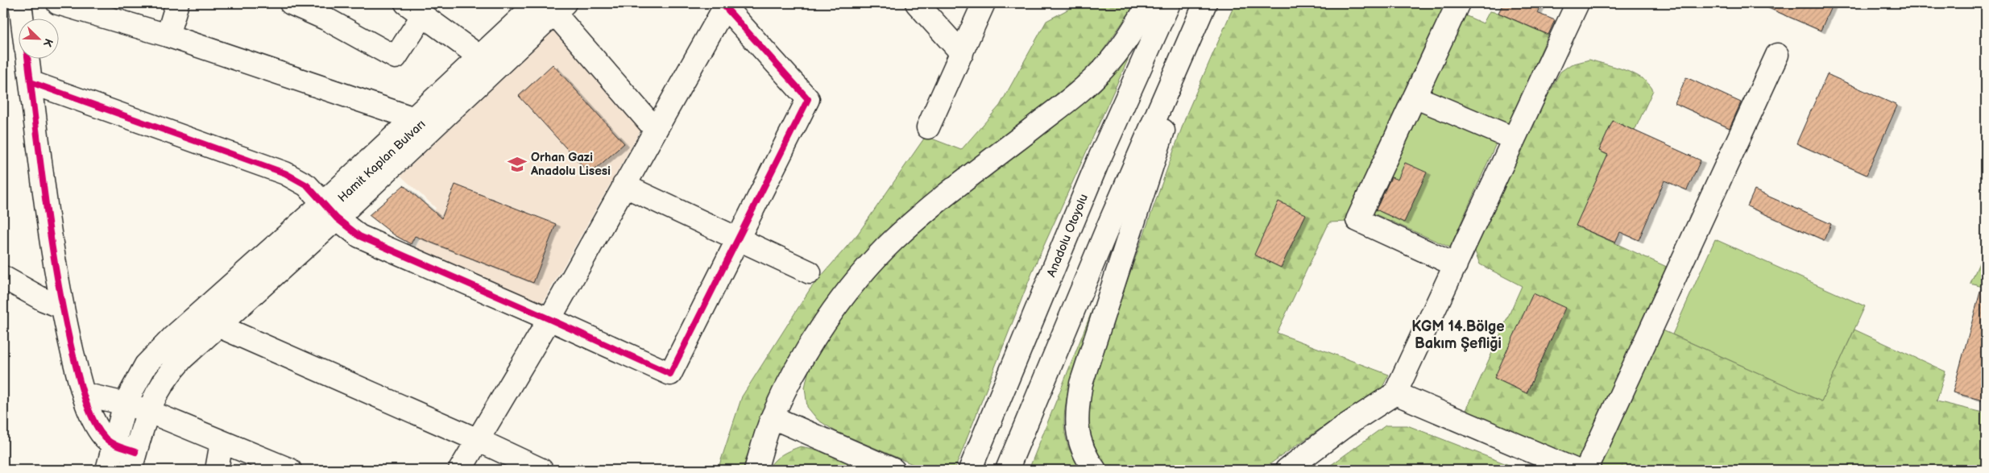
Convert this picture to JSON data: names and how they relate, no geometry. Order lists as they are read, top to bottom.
{
  "streets": {
    "main road": ["Hamit Kaplan Bulvarı", "Anadolu Otoyolu"]
  },
  "districts": ["KGM 14.Bölge Bakım Şefliği"],
  "places": {
    "school or university": ["Orhan Gazi Anadolu Lisesi"]
  },
  "north": "bottom right"
}
